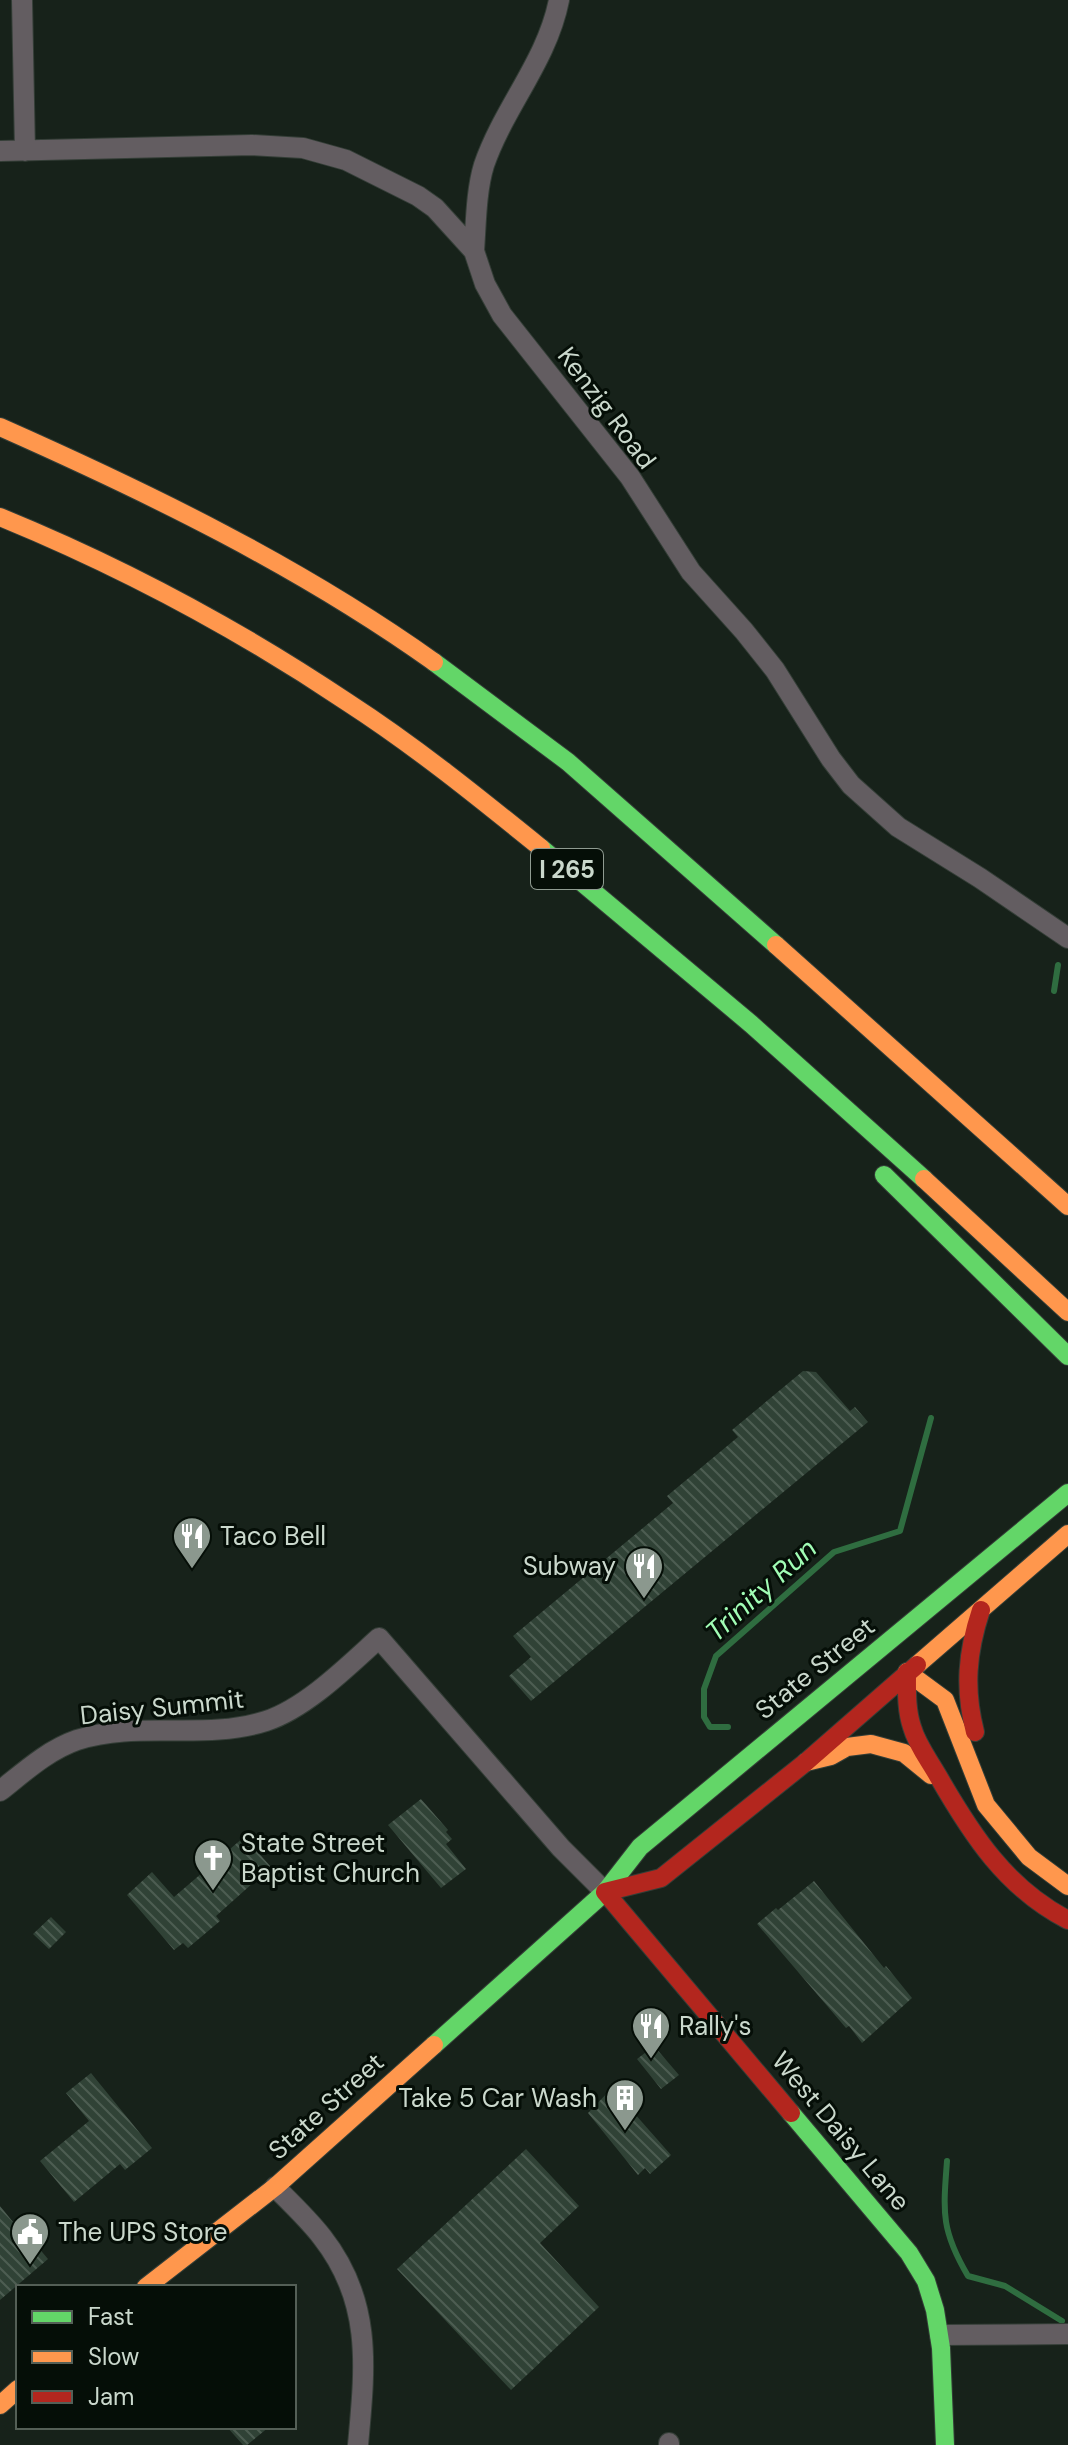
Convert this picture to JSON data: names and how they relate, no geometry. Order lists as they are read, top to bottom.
{
  "streets": {
    "main road": ["I 265", "State Street", "West Daisy Lane"],
    "street": ["Kenzig Road", "Daisy Summit"]
  },
  "crossings": [
    ["State Street", "Daisy Summit"],
    ["State Street", "West Daisy Lane"],
    ["Daisy Summit", "West Daisy Lane"]
  ],
  "water": ["Trinity Run"],
  "places": {
    "restaurant": ["Taco Bell", "Subway", "Rally's"],
    "church": ["State Street Baptist Church"],
    "building": ["Take 5 Car Wash"],
    "public building": ["The UPS Store"]
  },
  "legend": ["Fast", "Slow", "Jam"]
}
